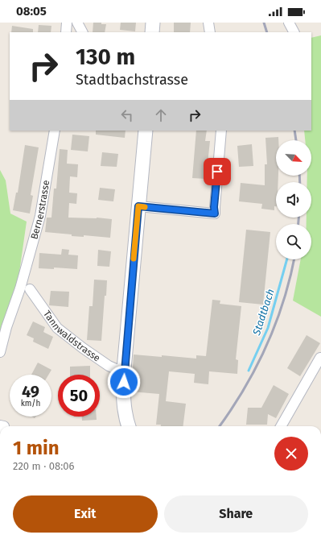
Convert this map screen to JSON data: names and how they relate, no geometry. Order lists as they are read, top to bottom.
{
  "streets": {
    "street": ["Bernerstrasse", "Tannwaldstrasse"]
  },
  "crossings": [
    ["Bernerstrasse", "Tannwaldstrasse"]
  ],
  "water": ["Stadtbach"],
  "north": "bottom right",
  "page": {
    "status": "08:05",
    "turn": ["130 m", "Stadtbachstrasse"],
    "speed": "49 km/h",
    "limit": "50",
    "heading": ["1 min", "220 m · 08:06"],
    "buttons": ["Exit", "Share"]
  }
}
